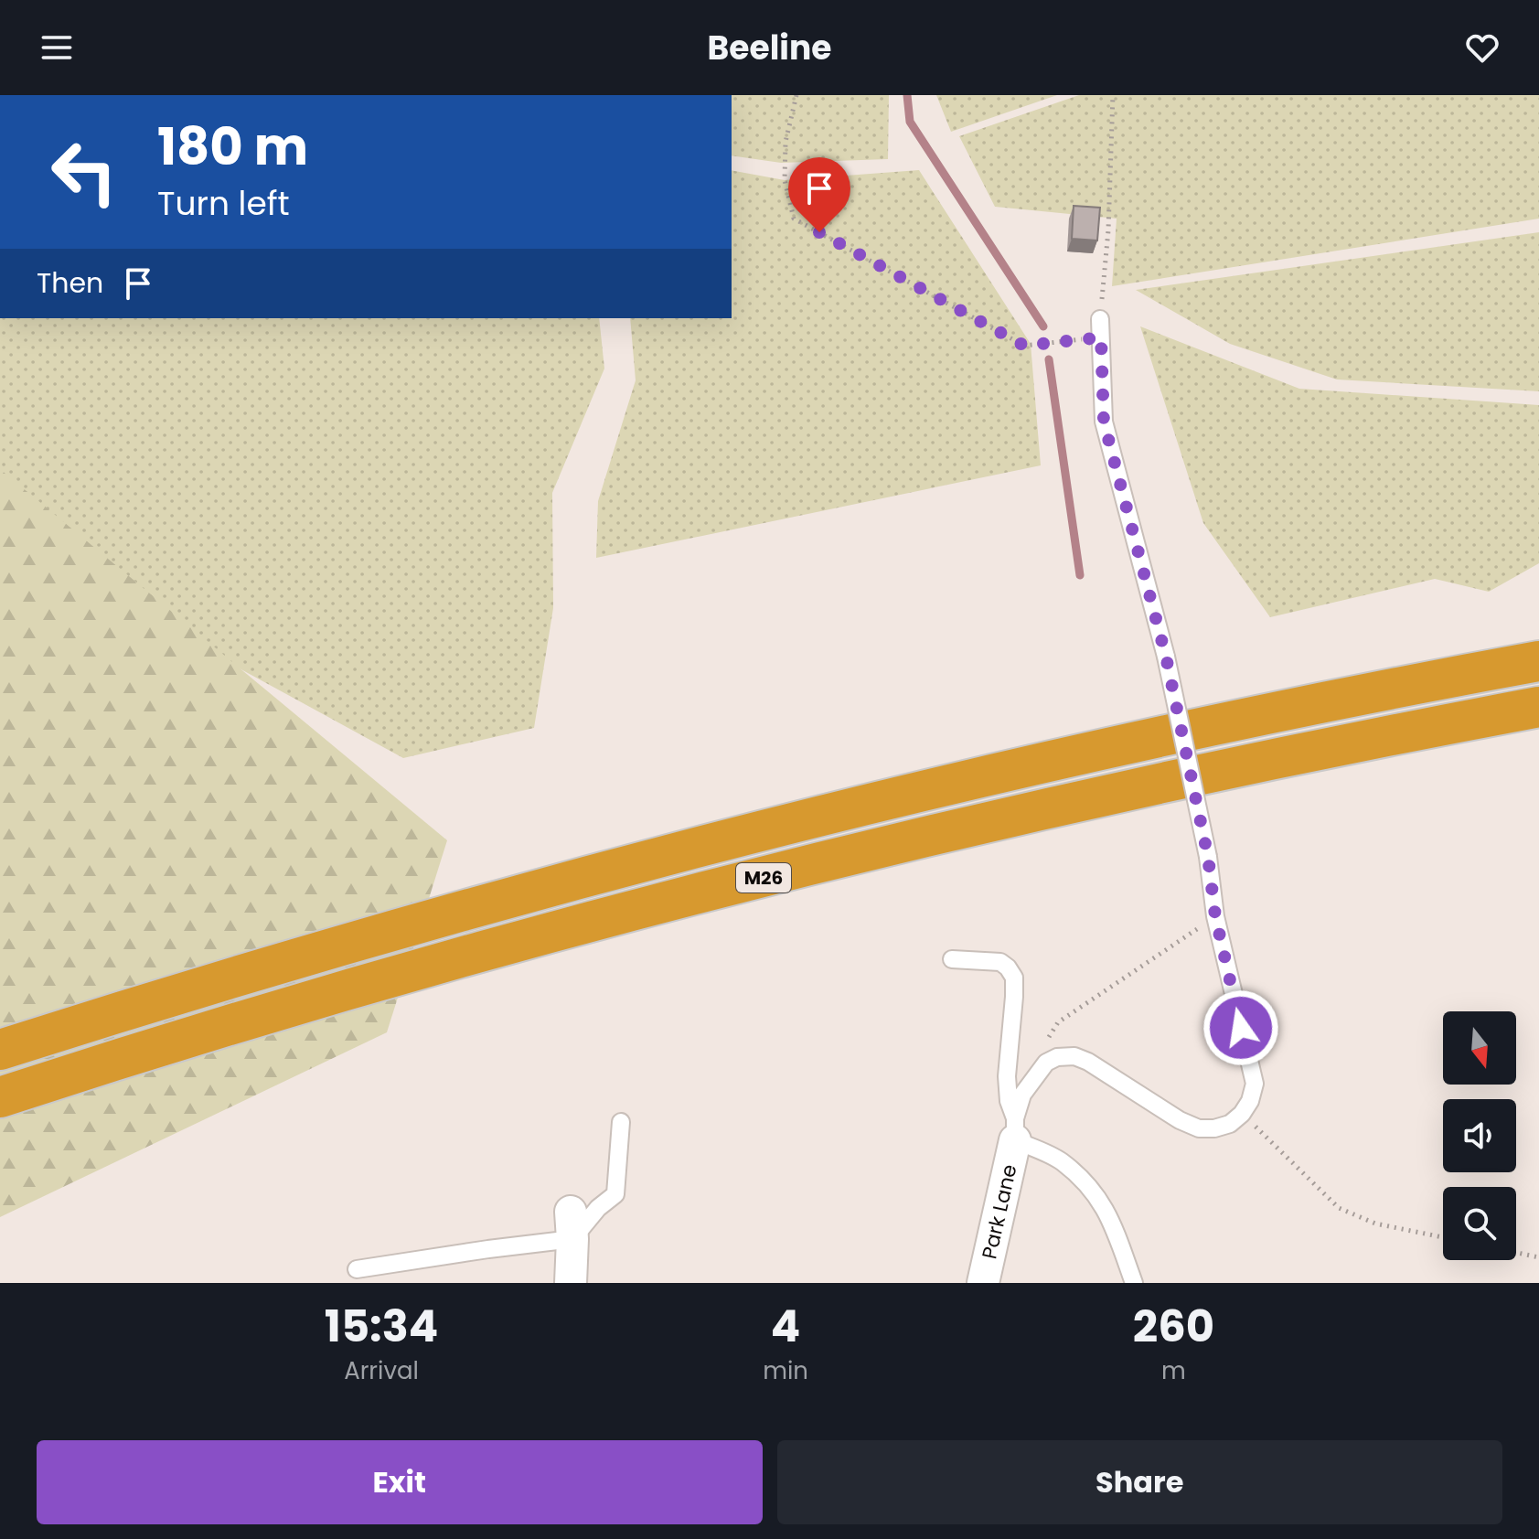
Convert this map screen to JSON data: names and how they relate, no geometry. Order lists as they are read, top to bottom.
{
  "streets": {
    "highway": ["M26"],
    "street": ["Park Lane"]
  },
  "north": "bottom",
  "page": {
    "header": "Beeline",
    "turn": ["180 m", "Turn left"],
    "then": "Then",
    "eta": [
      "15:34",
      "Arrival",
      "4",
      "min",
      "260",
      "m"
    ],
    "buttons": ["Exit", "Share"]
  }
}
